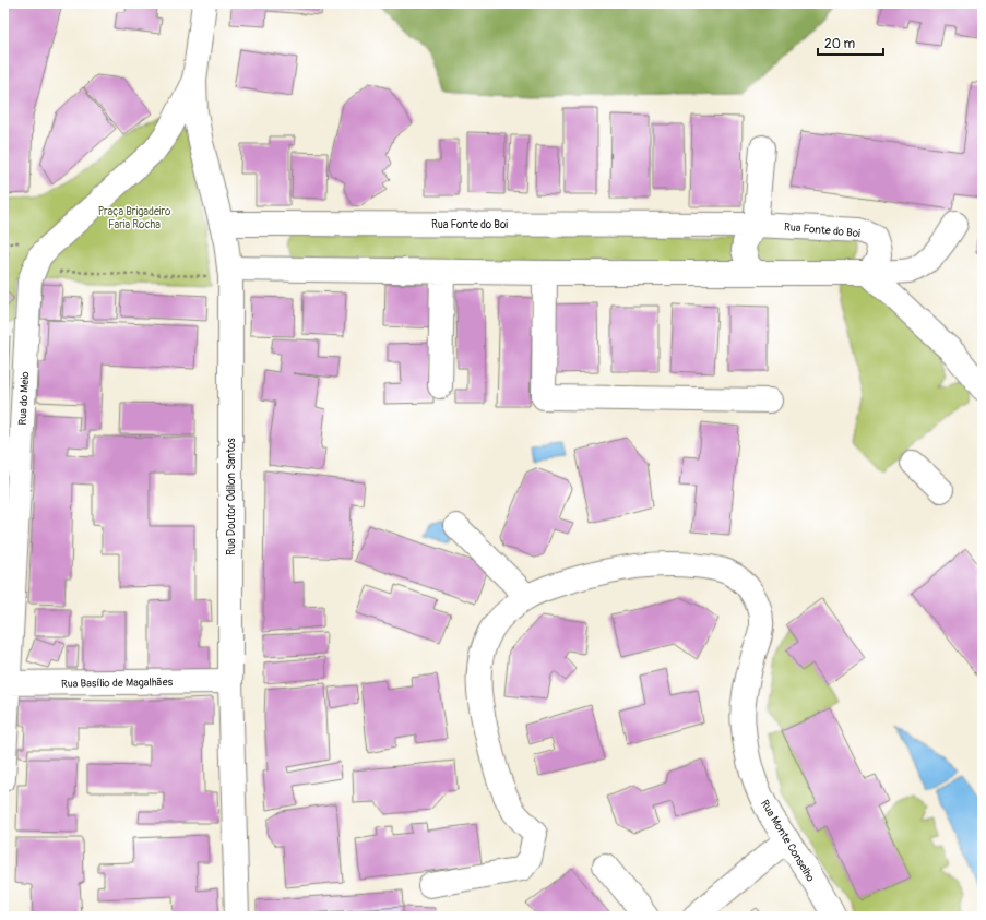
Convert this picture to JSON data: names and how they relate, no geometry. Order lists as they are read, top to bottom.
{
  "streets": {
    "street": [
      "Rua Fonte do Boi",
      "Rua do Meio",
      "Rua Doutor Odilon Santos",
      "Rua Basílio de Magalhães",
      "Rua Monte Conselho"
    ]
  },
  "crossings": [
    ["Rua Fonte do Boi", "Rua Doutor Odilon Santos"],
    ["Rua do Meio", "Rua Doutor Odilon Santos"],
    ["Rua do Meio", "Rua Basílio de Magalhães"],
    ["Rua Doutor Odilon Santos", "Rua Basílio de Magalhães"]
  ],
  "parks": ["Praça Brigadeiro Faria Rocha"],
  "scale_bar": "20 m"
}
